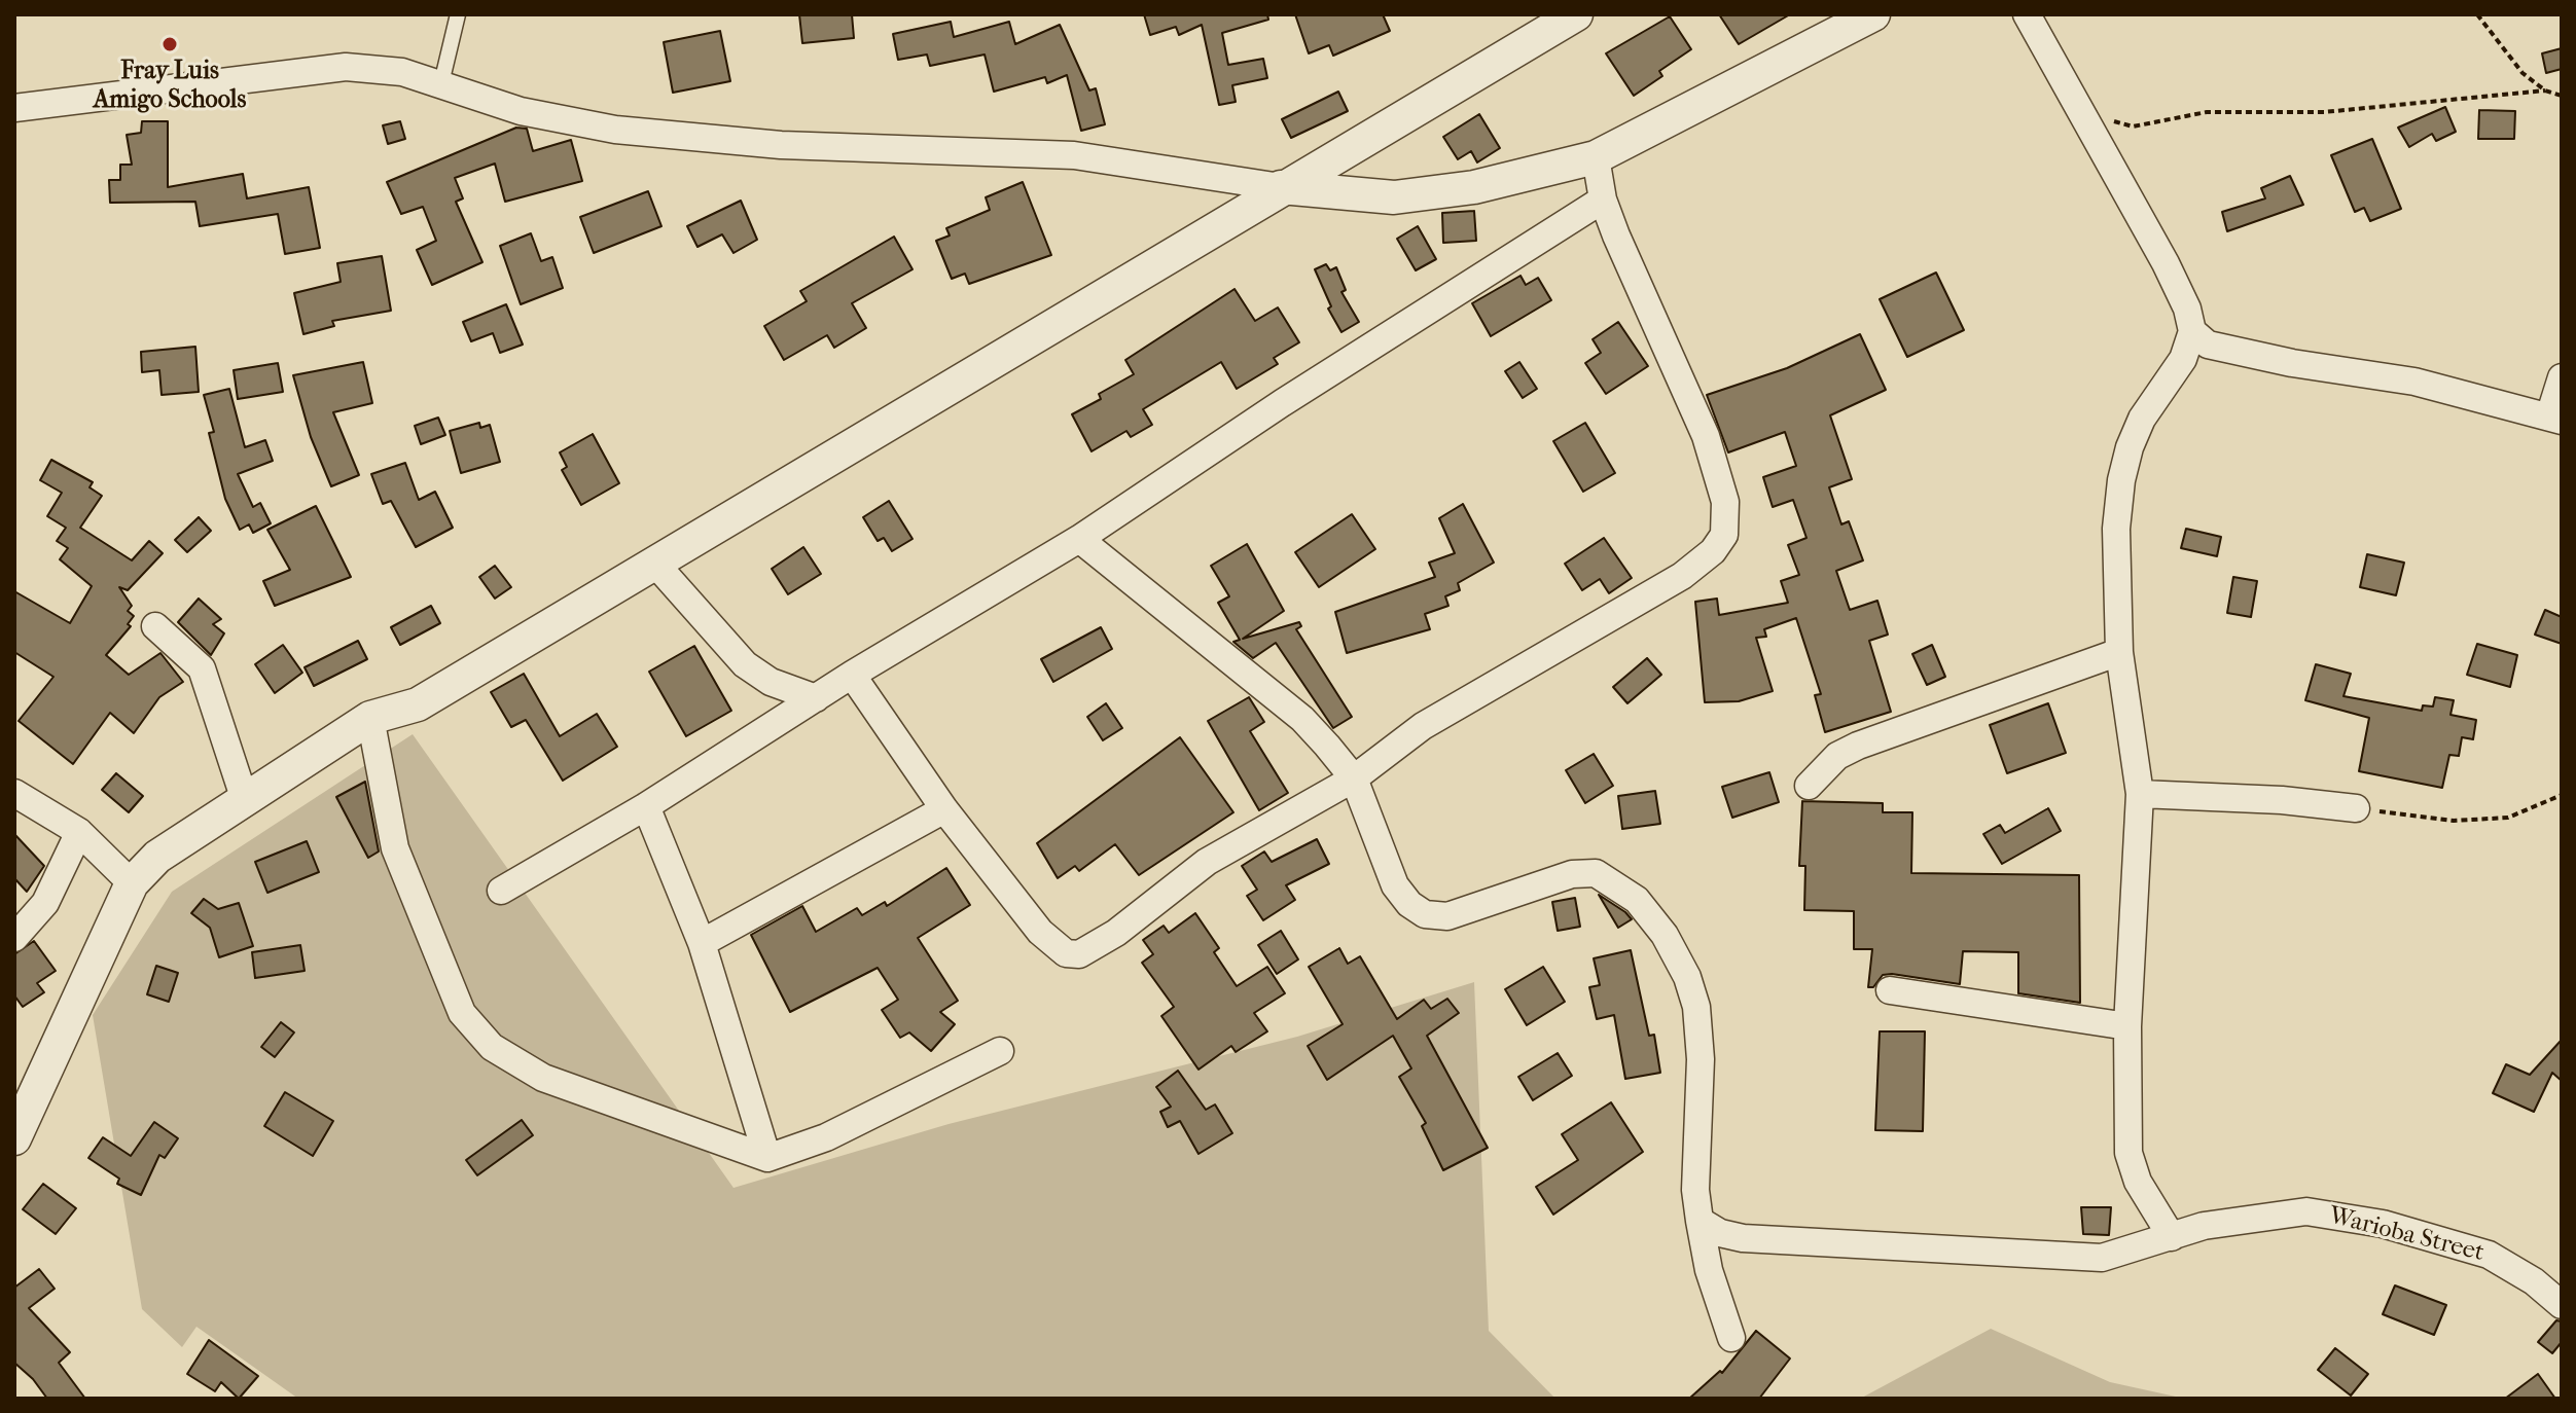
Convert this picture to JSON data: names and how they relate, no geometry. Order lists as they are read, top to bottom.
{
  "streets": {
    "street": ["Warioba Street"]
  },
  "places": ["Fray Luis Amigo Schools"]
}
